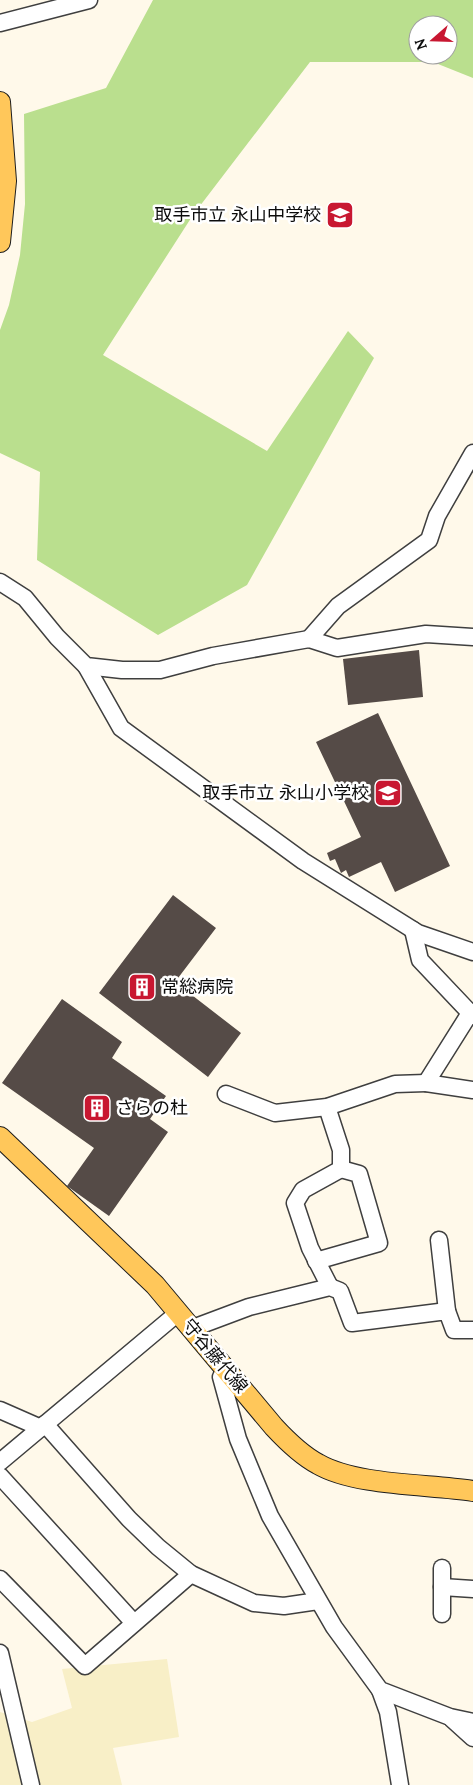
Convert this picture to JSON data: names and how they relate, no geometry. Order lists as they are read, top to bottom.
{
  "streets": {
    "main road": ["守谷藤代線"]
  },
  "places": {
    "school or university": ["取手市立 永山中学校", "取手市立 永山小学校"],
    "building": ["常総病院", "さらの杜"]
  },
  "north": "left"
}
